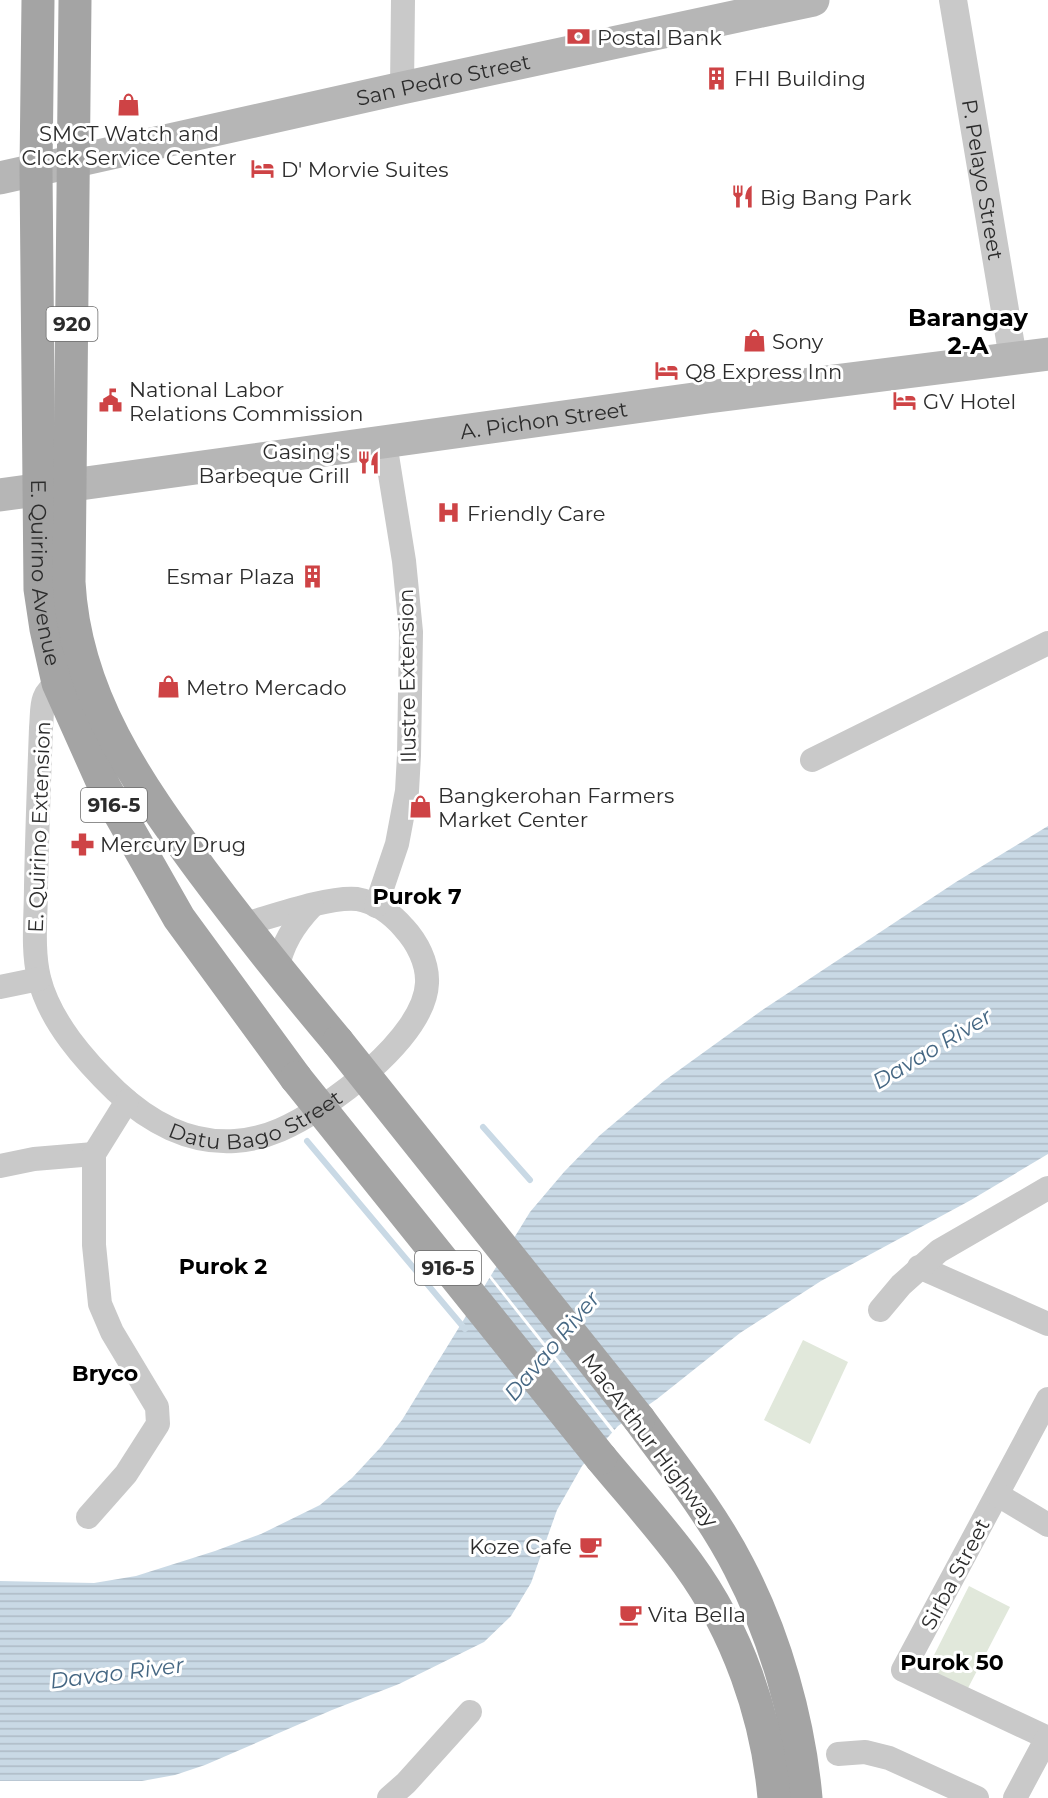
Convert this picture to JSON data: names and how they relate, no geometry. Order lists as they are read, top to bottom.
{
  "streets": {
    "main road": [
      "San Pedro Street",
      "920",
      "A. Pichon Street",
      "E. Quirino Avenue",
      "916-5",
      "MacArthur Highway"
    ],
    "street": [
      "P. Pelayo Street",
      "Ilustre Extension",
      "E. Quirino Extension",
      "Datu Bago Street",
      "Sirba Street"
    ]
  },
  "crossings": [
    ["San Pedro Street", "E. Quirino Avenue"],
    ["P. Pelayo Street", "A. Pichon Street"],
    ["A. Pichon Street", "E. Quirino Avenue"],
    ["A. Pichon Street", "Ilustre Extension"],
    ["E. Quirino Avenue", "E. Quirino Extension"],
    ["E. Quirino Avenue", "MacArthur Highway"],
    ["Ilustre Extension", "Datu Bago Street"],
    ["E. Quirino Extension", "Datu Bago Street"]
  ],
  "districts": [
    "Barangay 2-A",
    "Purok 7",
    "Purok 2",
    "Bryco",
    "Purok 50"
  ],
  "water": ["Davao River"],
  "places": {
    "bank": ["Postal Bank"],
    "building": ["FHI Building", "Esmar Plaza"],
    "shop": [
      "SMCT Watch and Clock Service Center",
      "Sony",
      "Metro Mercado",
      "Bangkerohan Farmers Market Center"
    ],
    "hotel": ["D' Morvie Suites", "Q8 Express Inn", "GV Hotel"],
    "restaurant": ["Big Bang Park", "Gasing's Barbeque Grill"],
    "public building": ["National Labor Relations Commission"],
    "hospital": ["Friendly Care"],
    "pharmacy": ["Mercury Drug"],
    "cafe": ["Koze Cafe", "Vita Bella"]
  }
}
